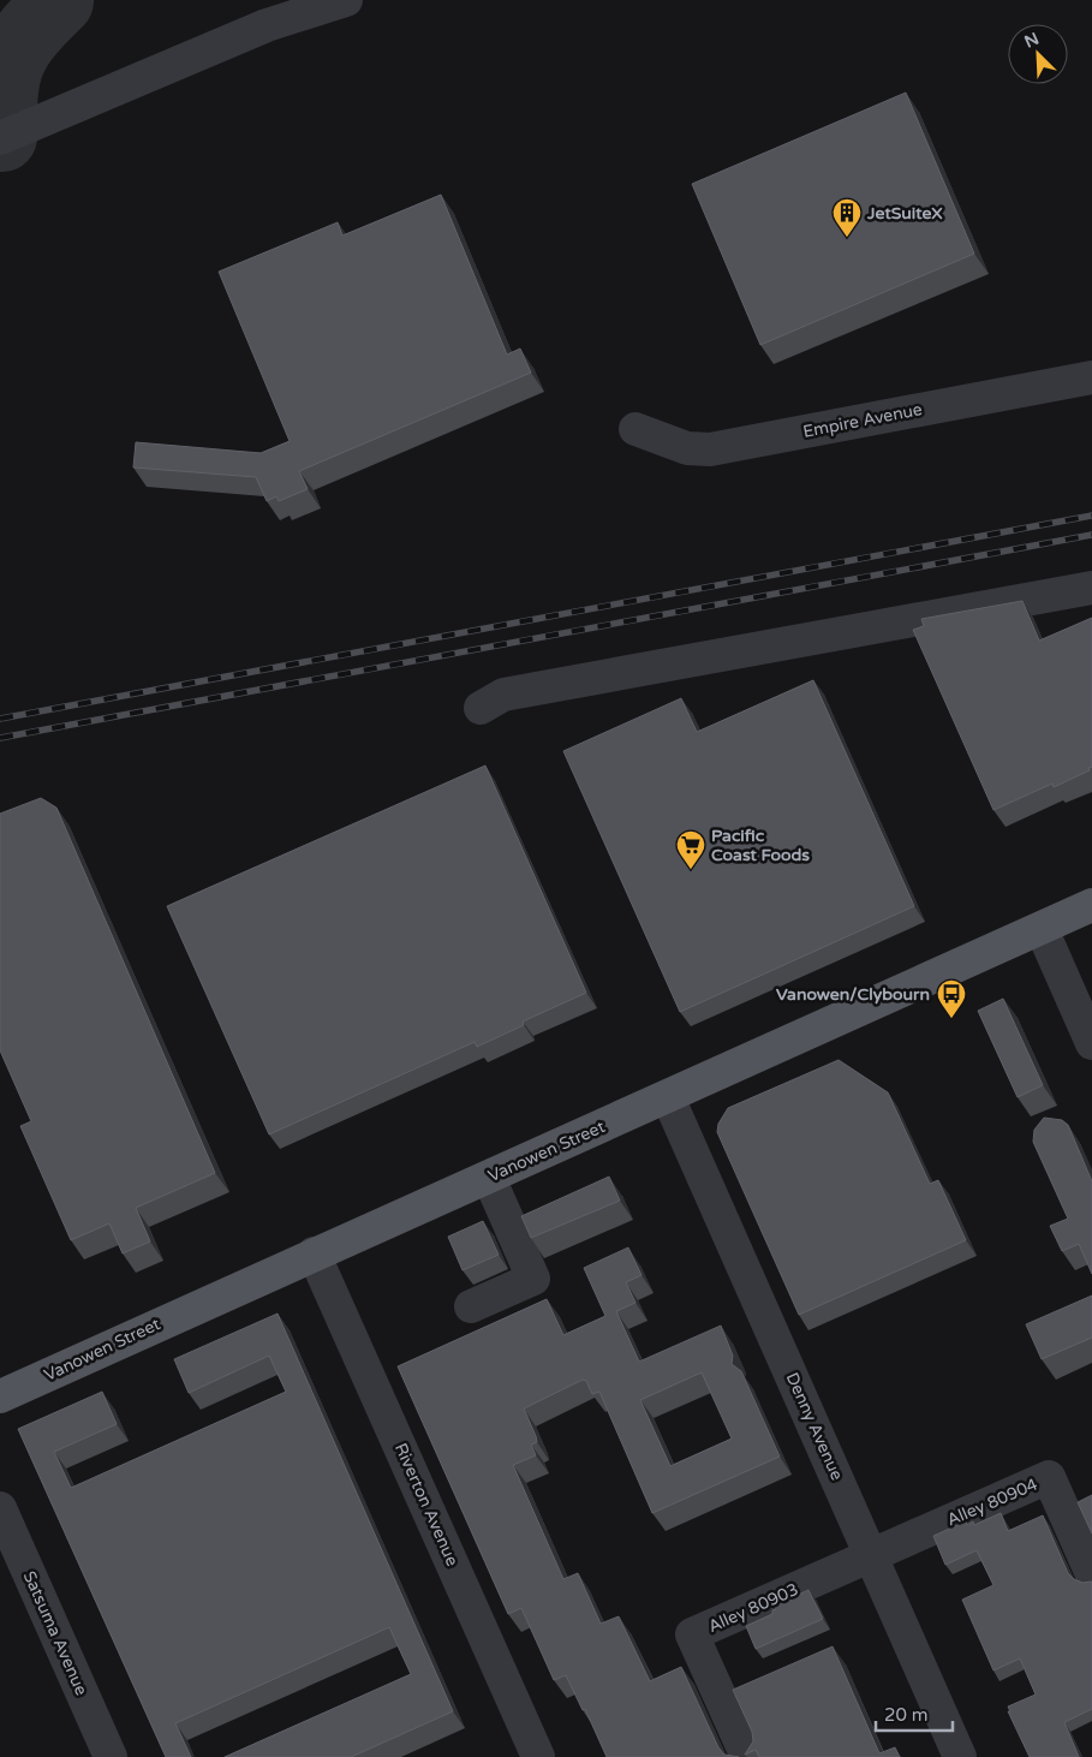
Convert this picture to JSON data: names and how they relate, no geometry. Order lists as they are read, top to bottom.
{
  "streets": {
    "main road": ["Vanowen Street"],
    "street": [
      "Empire Avenue",
      "Denny Avenue",
      "Alley 80904",
      "Riverton Avenue",
      "Alley 80903",
      "Satsuma Avenue"
    ]
  },
  "crossings": [
    ["Vanowen Street", "Denny Avenue"],
    ["Vanowen Street", "Riverton Avenue"],
    ["Denny Avenue", "Alley 80904"],
    ["Denny Avenue", "Alley 80903"],
    ["Alley 80904", "Alley 80903"]
  ],
  "places": {
    "building": ["JetSuiteX"],
    "supermarket": ["Pacific Coast Foods"],
    "bus stop": ["Vanowen/Clybourn"]
  },
  "scale_bar": "20 m",
  "north": "top left"
}
